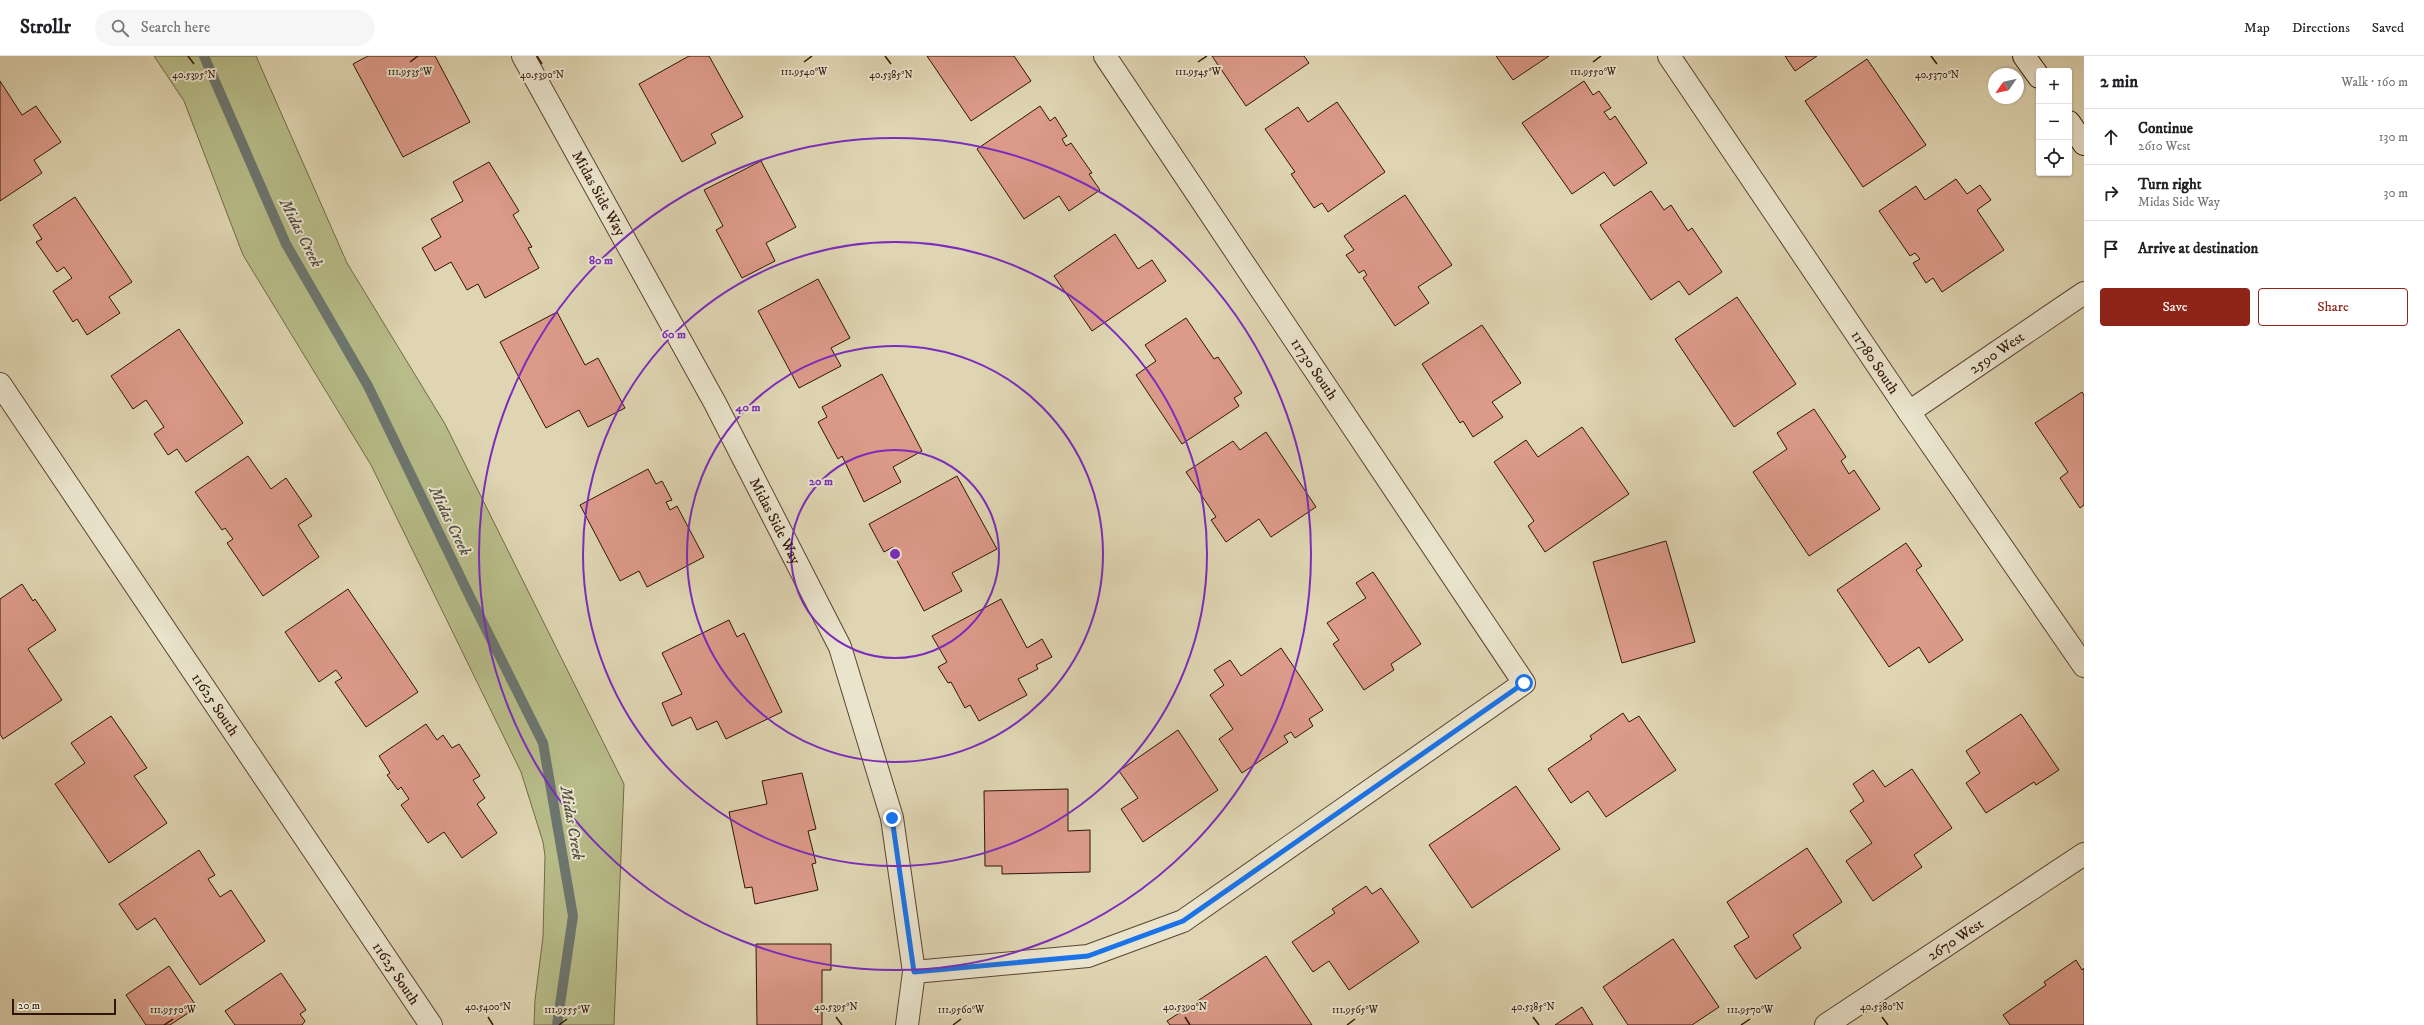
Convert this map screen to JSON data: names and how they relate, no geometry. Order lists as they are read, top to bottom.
{
  "streets": {
    "street": [
      "Midas Side Way",
      "2590 West",
      "11780 South",
      "11730 South",
      "11625 South",
      "2670 West"
    ]
  },
  "crossings": [
    ["Midas Side Way", "11730 South"],
    ["2590 West", "11780 South"]
  ],
  "water": ["Midas Creek"],
  "scale_bar": "20 m",
  "north": "bottom left",
  "page": {
    "header": "Strollr",
    "search": "Search here",
    "nav": ["Map", "Directions", "Saved"],
    "heading": ["2 min", "Walk · 160 m"],
    "map_buttons": ["+", "−"],
    "list": [
      ["Continue", "2610 West", "130 m"],
      ["Turn right", "Midas Side Way", "30 m"],
      "Arrive at destination"
    ],
    "buttons": ["Save", "Share"],
    "scale": "20 m"
  },
  "coordinates": [
    "111.9535°W",
    "111.9540°W",
    "111.9545°W",
    "111.9550°W",
    "40.5395°N",
    "40.5390°N",
    "40.5385°N",
    "40.5370°N",
    "40.5400°N",
    "40.5380°N",
    "111.9555°W",
    "111.9560°W",
    "111.9565°W",
    "111.9570°W"
  ],
  "rings": [
    "80 m",
    "60 m",
    "40 m",
    "20 m"
  ]
}
